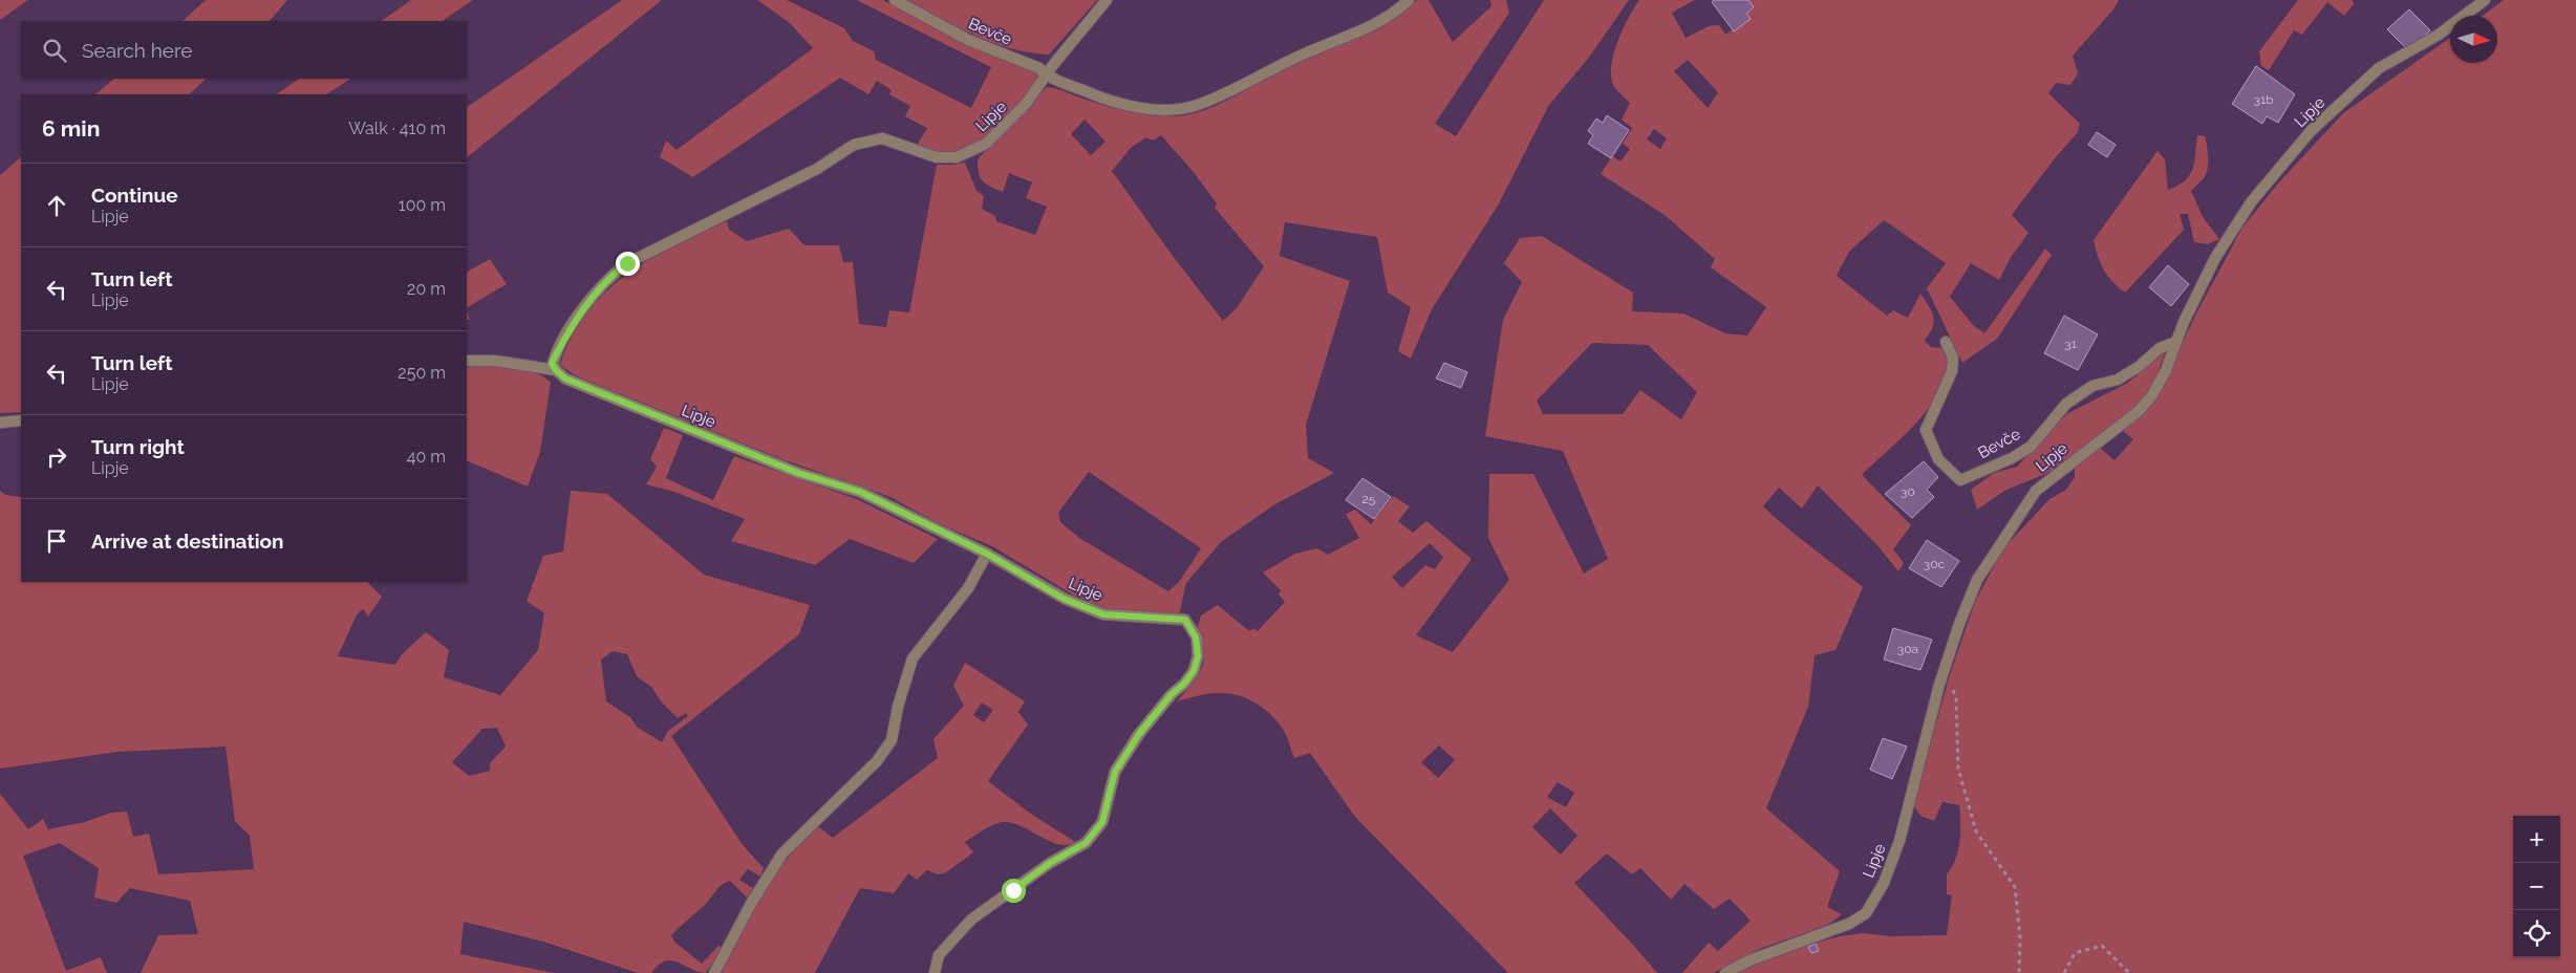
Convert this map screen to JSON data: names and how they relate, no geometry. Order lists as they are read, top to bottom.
{
  "streets": {
    "street": ["Bevče", "Lipje"]
  },
  "crossings": [
    ["Bevče", "Lipje"]
  ],
  "house_numbers": [
    "31b",
    "31",
    "30",
    "25",
    "30c",
    "30a"
  ],
  "north": "right",
  "page": {
    "search": "Search here",
    "heading": ["6 min", "Walk · 410 m"],
    "list": [
      ["Continue", "Lipje", "100 m"],
      ["Turn left", "Lipje", "20 m"],
      ["Turn left", "Lipje", "250 m"],
      ["Turn right", "Lipje", "40 m"],
      "Arrive at destination"
    ],
    "map_buttons": ["+", "−"]
  }
}
